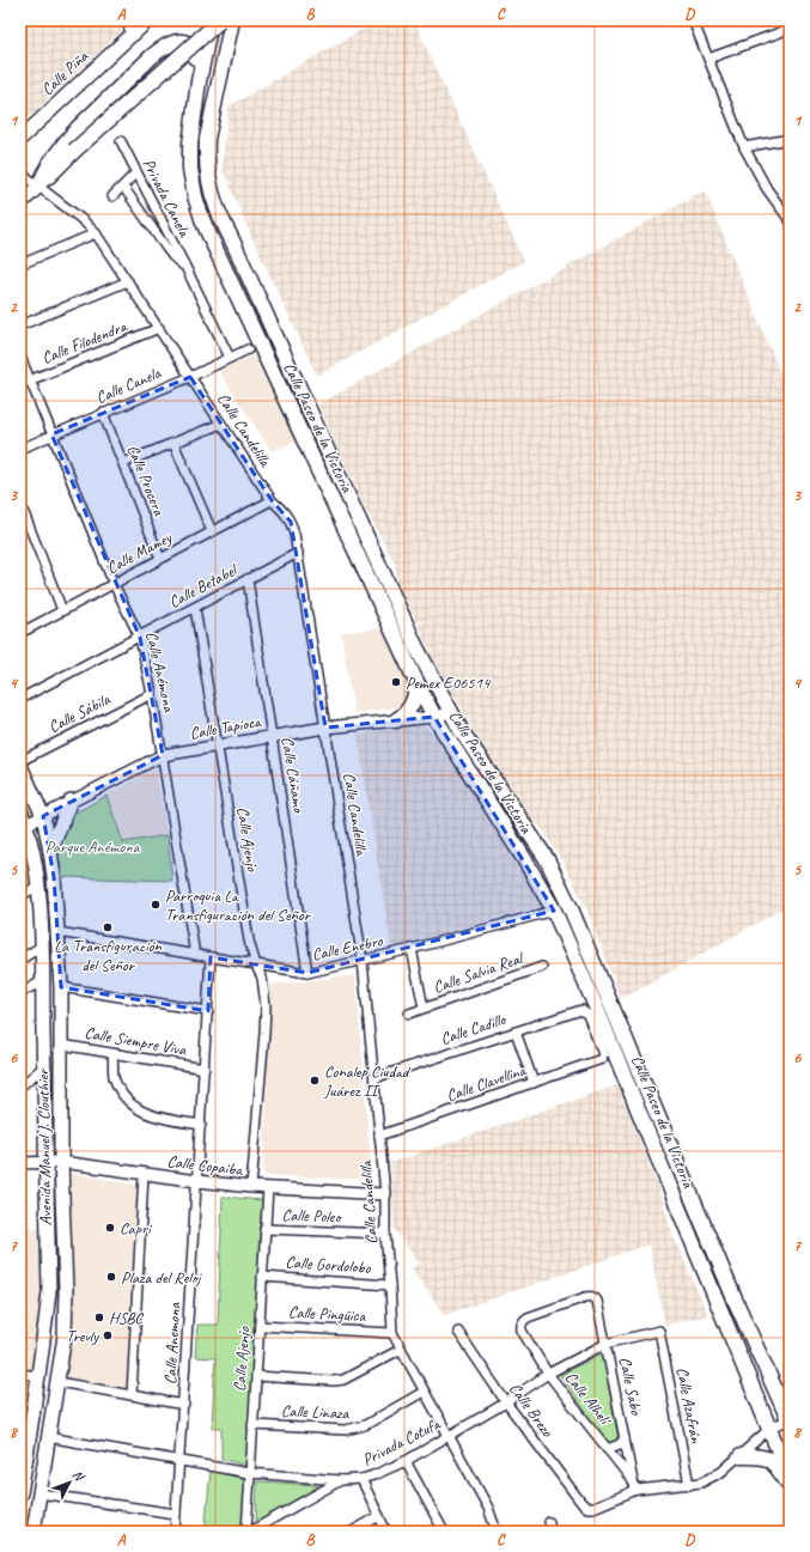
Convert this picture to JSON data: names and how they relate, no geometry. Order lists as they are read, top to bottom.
{
  "streets": {
    "main road": ["Calle Piña", "Calle Paseo de la Victoria", "Avenida Manuel J. Clouthier"],
    "street": [
      "Privada Canela",
      "Calle Filodendra",
      "Calle Canela",
      "Calle Candelilla",
      "Calle Procera",
      "Calle Mamey",
      "Calle Betabel",
      "Calle Anémona",
      "Calle Sábila",
      "Calle Tapioca",
      "Calle Cáñamo",
      "Calle Ajenjo",
      "Calle Enebro",
      "Calle Salvia Real",
      "Calle Cadillo",
      "Calle Siempre Viva",
      "Calle Clavellina",
      "Calle Copaiba",
      "Calle Poleo",
      "Calle Gordolobo",
      "Calle Pingüica",
      "Calle Anemona",
      "Calle Sabo",
      "Calle Alhelí",
      "Calle Azafrán",
      "Calle Brezo",
      "Calle Linaza",
      "Privada Cotufa"
    ]
  },
  "crossings": [
    ["Privada Canela", "Calle Canela"],
    ["Calle Filodendra", "Calle Candelilla"],
    ["Calle Filodendra", "Calle Anémona"],
    ["Calle Canela", "Calle Candelilla"],
    ["Calle Canela", "Calle Procera"],
    ["Calle Canela", "Calle Anémona"],
    ["Calle Paseo de la Victoria", "Calle Tapioca"],
    ["Calle Paseo de la Victoria", "Calle Enebro"],
    ["Calle Candelilla", "Calle Mamey"],
    ["Calle Candelilla", "Calle Betabel"],
    ["Calle Candelilla", "Calle Tapioca"],
    ["Calle Candelilla", "Calle Enebro"],
    ["Calle Candelilla", "Calle Cadillo"],
    ["Calle Candelilla", "Calle Clavellina"],
    ["Calle Candelilla", "Calle Copaiba"],
    ["Calle Candelilla", "Calle Poleo"],
    ["Calle Candelilla", "Calle Gordolobo"],
    ["Calle Candelilla", "Calle Pingüica"],
    ["Calle Candelilla", "Calle Linaza"],
    ["Calle Candelilla", "Privada Cotufa"],
    ["Calle Procera", "Calle Mamey"],
    ["Calle Mamey", "Calle Anémona"],
    ["Calle Betabel", "Calle Anémona"],
    ["Calle Betabel", "Calle Cáñamo"],
    ["Calle Betabel", "Calle Ajenjo"],
    ["Calle Anémona", "Calle Sábila"],
    ["Calle Anémona", "Calle Tapioca"],
    ["Calle Anémona", "Calle Enebro"],
    ["Calle Tapioca", "Calle Cáñamo"],
    ["Calle Tapioca", "Calle Ajenjo"],
    ["Calle Tapioca", "Avenida Manuel J. Clouthier"],
    ["Calle Cáñamo", "Calle Enebro"],
    ["Calle Ajenjo", "Calle Enebro"],
    ["Calle Ajenjo", "Calle Copaiba"],
    ["Calle Ajenjo", "Calle Poleo"],
    ["Calle Ajenjo", "Calle Gordolobo"],
    ["Calle Ajenjo", "Calle Pingüica"],
    ["Calle Ajenjo", "Calle Linaza"],
    ["Calle Ajenjo", "Privada Cotufa"],
    ["Calle Enebro", "Calle Salvia Real"],
    ["Calle Enebro", "Avenida Manuel J. Clouthier"],
    ["Calle Enebro", "Calle Anemona"],
    ["Calle Cadillo", "Calle Clavellina"],
    ["Calle Siempre Viva", "Avenida Manuel J. Clouthier"],
    ["Calle Siempre Viva", "Calle Anemona"],
    ["Avenida Manuel J. Clouthier", "Calle Copaiba"],
    ["Avenida Manuel J. Clouthier", "Privada Cotufa"],
    ["Calle Copaiba", "Calle Anemona"],
    ["Calle Anemona", "Privada Cotufa"],
    ["Calle Sabo", "Calle Alhelí"],
    ["Calle Sabo", "Calle Brezo"],
    ["Calle Sabo", "Privada Cotufa"],
    ["Calle Alhelí", "Calle Brezo"],
    ["Calle Alhelí", "Privada Cotufa"],
    ["Calle Azafrán", "Privada Cotufa"],
    ["Calle Brezo", "Privada Cotufa"]
  ],
  "parks": ["Parque Anémona"],
  "places": [
    "Pemex E06514",
    "Parroquia La Transfiguración del Señor",
    "La Transfiguración del Señor",
    "Conalep Ciudad Juárez II",
    "Capri",
    "Plaza del Reloj",
    "HSBC",
    "Trevly"
  ],
  "north": "top right",
  "grid": {
    "columns": [
      "A",
      "B",
      "C",
      "D"
    ],
    "rows": [
      "1",
      "2",
      "3",
      "4",
      "5",
      "6",
      "7",
      "8"
    ]
  }
}
